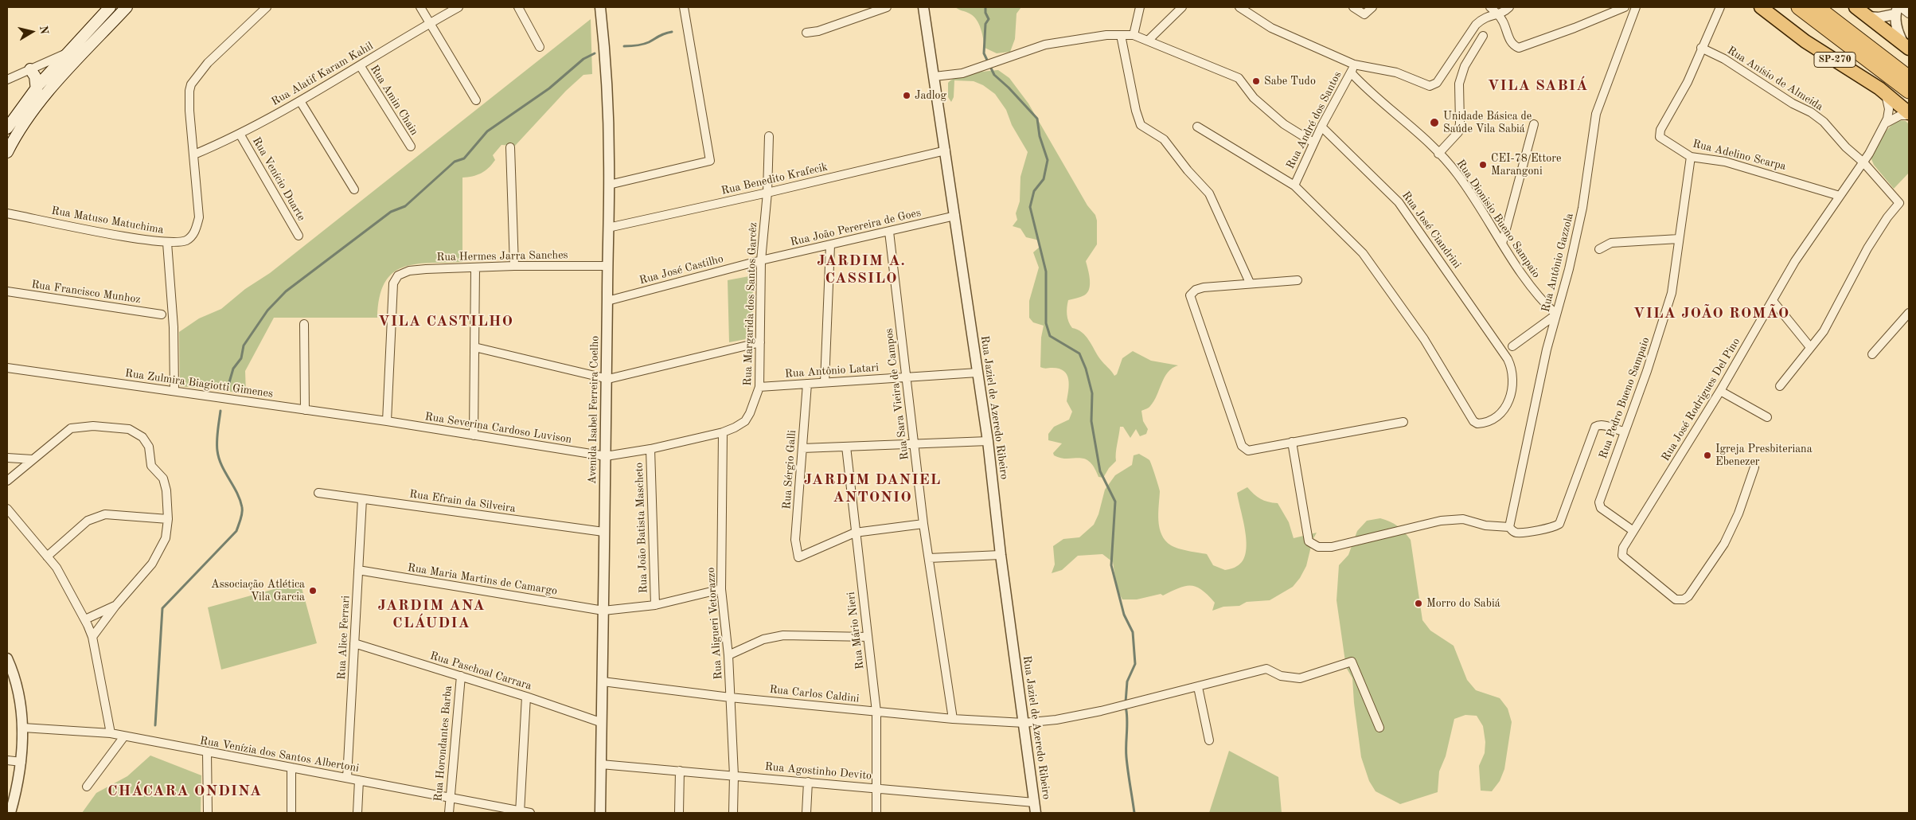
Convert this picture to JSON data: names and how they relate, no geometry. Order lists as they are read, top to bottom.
{
  "streets": {
    "highway": ["SP-270"],
    "street": [
      "Rua Alatif Karam Kahil",
      "Rua Anísio de Almeida",
      "Rua Amin Chain",
      "Rua André dos Santos",
      "Rua Adelino Scarpa",
      "Rua Venício Duarte",
      "Rua Benedito Krafecik",
      "Rua Dionisio Bueno Sampaio",
      "Rua Matuso Matuchima",
      "Rua João Perereira de Goes",
      "Rua José Ciandrini",
      "Rua Hermes Jarra Sanches",
      "Rua Antônio Gazzola",
      "Rua José Castilho",
      "Rua Francisco Munhoz",
      "Rua Margarida dos Santos Garcêz",
      "Rua Antônio Latari",
      "Rua Zulmira Biagiotti Gimenes",
      "Rua Sara Vieira de Campos",
      "Rua Pedro Bueno Sampaio",
      "Rua José Rodrigues Del Pino",
      "Rua Jaziel de Azeredo Ribeiro",
      "Avenida Isabel Ferreira Coelho",
      "Rua Severina Cardoso Luvison",
      "Rua Sérgio Galli",
      "Rua Efrain da Silveira",
      "Rua João Batista Mascheto",
      "Rua Maria Martins de Camargo",
      "Rua Aligueri Vetorazzo",
      "Rua Mário Nieri",
      "Rua Alice Ferrari",
      "Rua Paschoal Carrara",
      "Rua Carlos Caldini",
      "Rua Horondantes Barba",
      "Rua Venízia dos Santos Albertoni",
      "Rua Agostinho Devito"
    ]
  },
  "crossings": [
    ["SP-270", "Rua José Rodrigues Del Pino"],
    ["Rua Alatif Karam Kahil", "Rua Amin Chain"],
    ["Rua Alatif Karam Kahil", "Rua Venício Duarte"],
    ["Rua Alatif Karam Kahil", "Rua Matuso Matuchima"],
    ["Rua Anísio de Almeida", "Rua Adelino Scarpa"],
    ["Rua Anísio de Almeida", "Rua José Rodrigues Del Pino"],
    ["Rua André dos Santos", "Rua Dionisio Bueno Sampaio"],
    ["Rua André dos Santos", "Rua José Ciandrini"],
    ["Rua Adelino Scarpa", "Rua Pedro Bueno Sampaio"],
    ["Rua Adelino Scarpa", "Rua José Rodrigues Del Pino"],
    ["Rua Benedito Krafecik", "Rua Margarida dos Santos Garcêz"],
    ["Rua Benedito Krafecik", "Rua Jaziel de Azeredo Ribeiro"],
    ["Rua Benedito Krafecik", "Avenida Isabel Ferreira Coelho"],
    ["Rua Dionisio Bueno Sampaio", "Rua Antônio Gazzola"],
    ["Rua João Perereira de Goes", "Rua José Castilho"],
    ["Rua João Perereira de Goes", "Rua Margarida dos Santos Garcêz"],
    ["Rua João Perereira de Goes", "Rua Sara Vieira de Campos"],
    ["Rua João Perereira de Goes", "Rua Jaziel de Azeredo Ribeiro"],
    ["Rua Hermes Jarra Sanches", "Rua Zulmira Biagiotti Gimenes"],
    ["Rua Hermes Jarra Sanches", "Avenida Isabel Ferreira Coelho"],
    ["Rua Hermes Jarra Sanches", "Rua Severina Cardoso Luvison"],
    ["Rua José Castilho", "Rua Margarida dos Santos Garcêz"],
    ["Rua José Castilho", "Avenida Isabel Ferreira Coelho"],
    ["Rua Margarida dos Santos Garcêz", "Rua Antônio Latari"],
    ["Rua Margarida dos Santos Garcêz", "Rua Severina Cardoso Luvison"],
    ["Rua Margarida dos Santos Garcêz", "Rua Aligueri Vetorazzo"],
    ["Rua Antônio Latari", "Rua Sara Vieira de Campos"],
    ["Rua Antônio Latari", "Rua Jaziel de Azeredo Ribeiro"],
    ["Rua Antônio Latari", "Rua Sérgio Galli"],
    ["Rua Zulmira Biagiotti Gimenes", "Rua Severina Cardoso Luvison"],
    ["Rua Sara Vieira de Campos", "Rua Carlos Caldini"],
    ["Rua Pedro Bueno Sampaio", "Rua José Rodrigues Del Pino"],
    ["Rua Jaziel de Azeredo Ribeiro", "Rua Carlos Caldini"],
    ["Rua Jaziel de Azeredo Ribeiro", "Rua Agostinho Devito"],
    ["Avenida Isabel Ferreira Coelho", "Rua Severina Cardoso Luvison"],
    ["Avenida Isabel Ferreira Coelho", "Rua Efrain da Silveira"],
    ["Avenida Isabel Ferreira Coelho", "Rua Maria Martins de Camargo"],
    ["Avenida Isabel Ferreira Coelho", "Rua Paschoal Carrara"],
    ["Avenida Isabel Ferreira Coelho", "Rua Carlos Caldini"],
    ["Avenida Isabel Ferreira Coelho", "Rua Agostinho Devito"],
    ["Rua Severina Cardoso Luvison", "Rua João Batista Mascheto"],
    ["Rua Severina Cardoso Luvison", "Rua Aligueri Vetorazzo"],
    ["Rua Sérgio Galli", "Rua Mário Nieri"],
    ["Rua Efrain da Silveira", "Rua Alice Ferrari"],
    ["Rua João Batista Mascheto", "Rua Maria Martins de Camargo"],
    ["Rua Maria Martins de Camargo", "Rua Aligueri Vetorazzo"],
    ["Rua Maria Martins de Camargo", "Rua Alice Ferrari"],
    ["Rua Aligueri Vetorazzo", "Rua Carlos Caldini"],
    ["Rua Aligueri Vetorazzo", "Rua Agostinho Devito"],
    ["Rua Mário Nieri", "Rua Carlos Caldini"],
    ["Rua Mário Nieri", "Rua Agostinho Devito"],
    ["Rua Alice Ferrari", "Rua Paschoal Carrara"],
    ["Rua Alice Ferrari", "Rua Venízia dos Santos Albertoni"],
    ["Rua Paschoal Carrara", "Rua Horondantes Barba"],
    ["Rua Horondantes Barba", "Rua Venízia dos Santos Albertoni"]
  ],
  "districts": [
    "VILA SABIÁ",
    "JARDIM A. CASSILO",
    "VILA JOÃO ROMÃO",
    "VILA CASTILHO",
    "JARDIM DANIEL ANTONIO",
    "JARDIM ANA CLÁUDIA",
    "CHÁCARA ONDINA"
  ],
  "places": [
    "Sabe Tudo",
    "Jadlog",
    "Unidade Básica de Saúde Vila Sabiá",
    "CEI-78 Ettore Marangoni",
    "Igreja Presbiteriana Ebenezer",
    "Associação Atlética Vila Garcia",
    "Morro do Sabiá"
  ],
  "north": "right"
}
